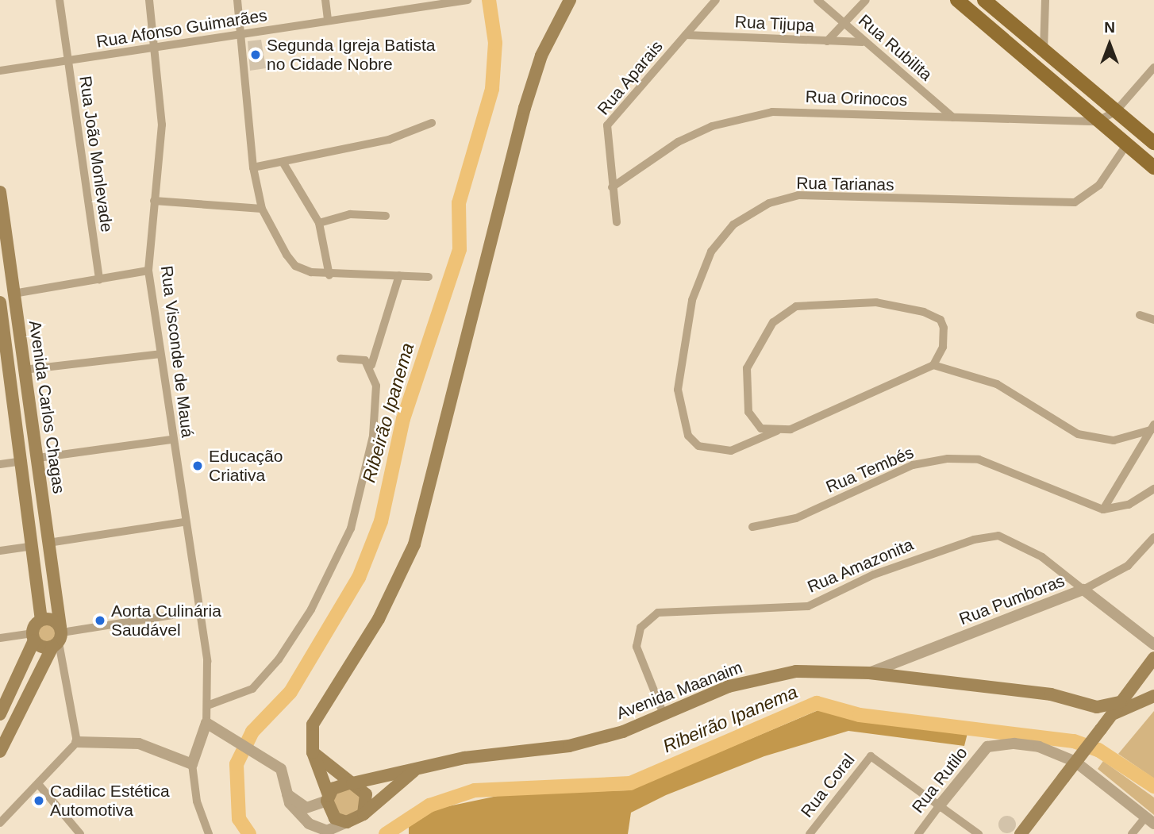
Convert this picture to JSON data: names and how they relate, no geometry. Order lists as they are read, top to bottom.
{
  "streets": {
    "main road": ["Avenida Carlos Chagas", "Avenida Maanaim"],
    "street": [
      "Rua Tijupa",
      "Rua Afonso Guimarães",
      "Rua Rubilita",
      "Rua Aparais",
      "Rua Orinocos",
      "Rua João Monlevade",
      "Rua Tarianas",
      "Rua Visconde de Mauá",
      "Rua Tembés",
      "Rua Amazonita",
      "Rua Pumboras",
      "Rua Rutilo",
      "Rua Coral"
    ]
  },
  "crossings": [
    ["Rua Tijupa", "Rua Rubilita"],
    ["Rua Tijupa", "Rua Aparais"],
    ["Rua Afonso Guimarães", "Rua João Monlevade"],
    ["Rua Afonso Guimarães", "Rua Visconde de Mauá"],
    ["Rua Rubilita", "Rua Orinocos"],
    ["Rua Aparais", "Rua Orinocos"],
    ["Rua Amazonita", "Rua Pumboras"],
    ["Rua Amazonita", "Avenida Maanaim"],
    ["Rua Pumboras", "Avenida Maanaim"],
    ["Rua Rutilo", "Rua Coral"]
  ],
  "water": ["Ribeirão Ipanema"],
  "places": [
    "Segunda Igreja Batista no Cidade Nobre",
    "Educação Criativa",
    "Aorta Culinária Saudável",
    "Cadilac Estética Automotiva"
  ],
  "north": "top"
}
